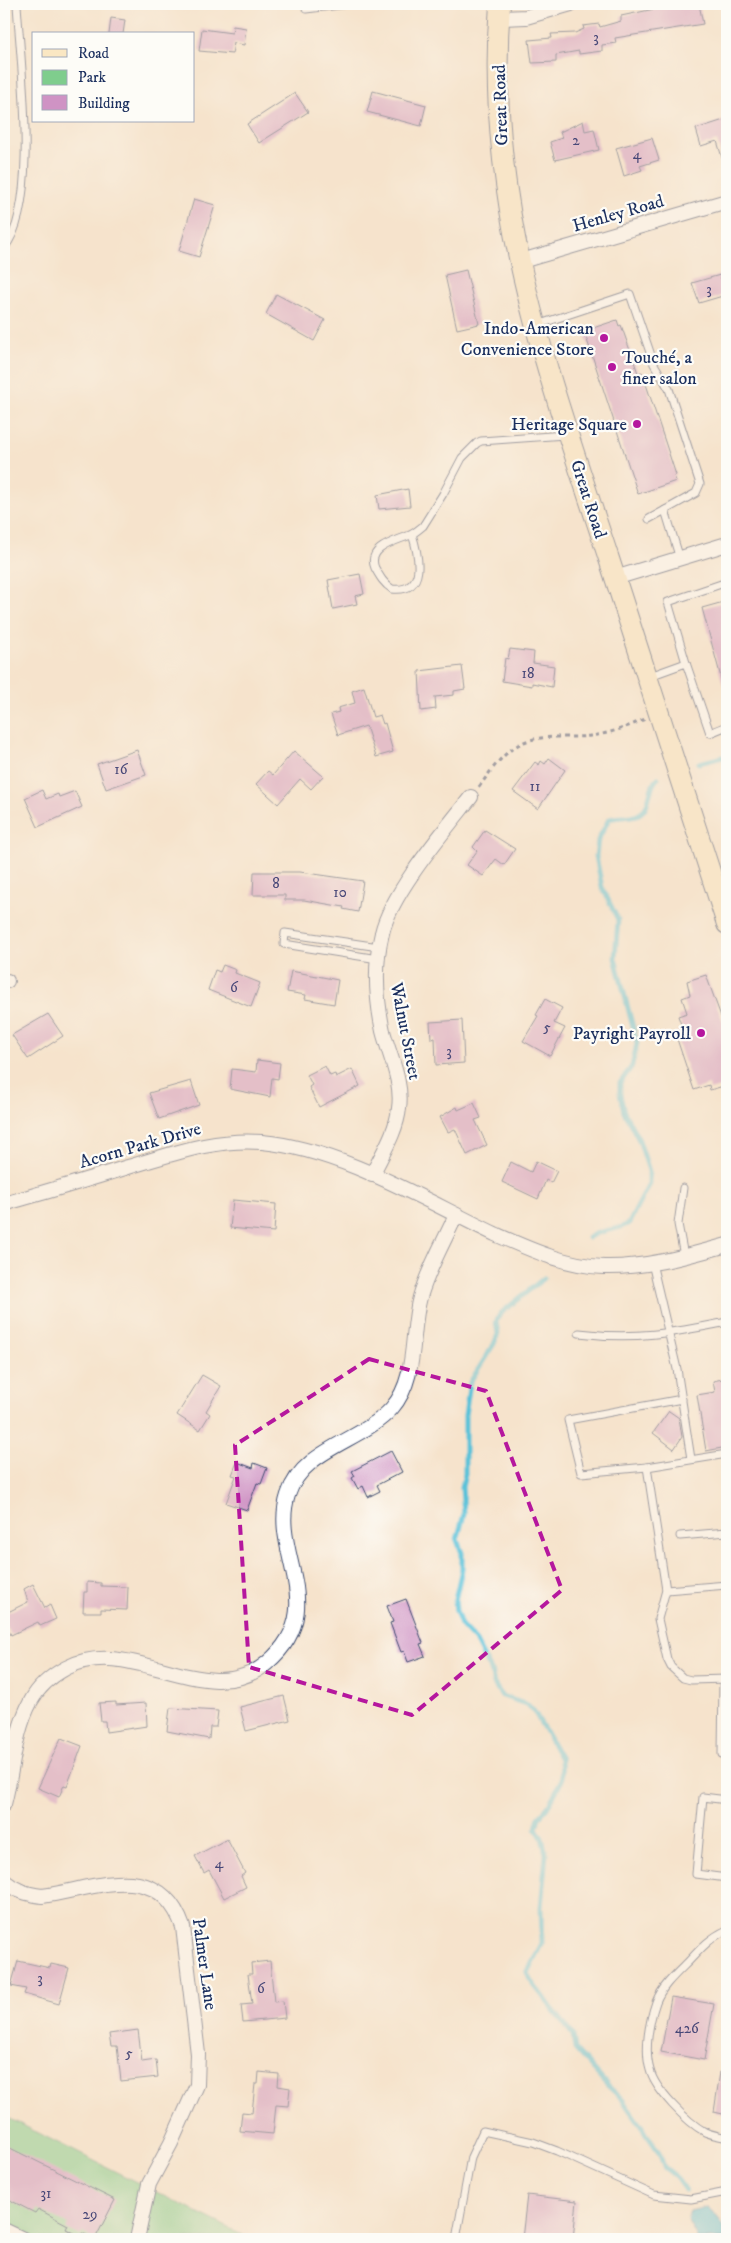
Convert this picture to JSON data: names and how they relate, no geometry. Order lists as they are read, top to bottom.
{
  "streets": {
    "main road": ["Great Road"],
    "street": [
      "Henley Road",
      "Walnut Street",
      "Acorn Park Drive",
      "Palmer Lane"
    ]
  },
  "crossings": [
    ["Great Road", "Henley Road"],
    ["Walnut Street", "Acorn Park Drive"]
  ],
  "places": [
    "Indo-American Convenience Store",
    "Touché, a finer salon",
    "Heritage Square",
    "Payright Payroll"
  ],
  "house_numbers": [
    "3",
    "2",
    "4",
    "3",
    "18",
    "16",
    "11",
    "8",
    "10",
    "6",
    "5",
    "3",
    "4",
    "3",
    "6",
    "426",
    "5",
    "31",
    "29"
  ],
  "legend": ["Road", "Park", "Building"]
}
